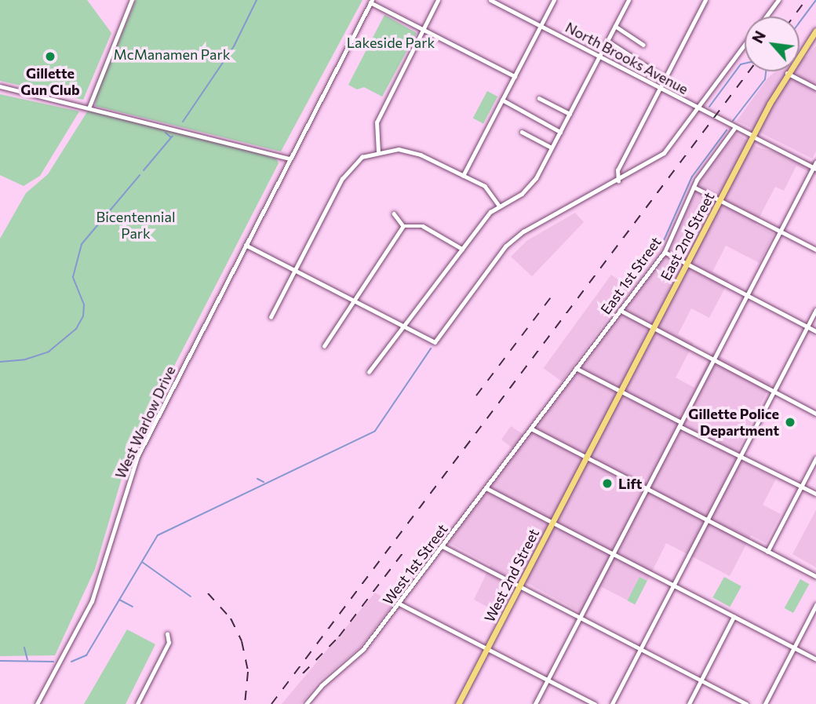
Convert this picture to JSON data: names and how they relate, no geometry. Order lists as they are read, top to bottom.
{
  "streets": {
    "main road": ["East 2nd Street", "West 2nd Street"],
    "street": [
      "North Brooks Avenue",
      "East 1st Street",
      "West Warlow Drive",
      "West 1st Street"
    ]
  },
  "crossings": [
    ["North Brooks Avenue", "East 2nd Street"],
    ["North Brooks Avenue", "East 1st Street"],
    ["East 2nd Street", "West 2nd Street"],
    ["East 1st Street", "West 1st Street"]
  ],
  "parks": ["Lakeside Park", "McManamen Park", "Bicentennial Park"],
  "places": ["Gillette Gun Club", "Gillette Police Department", "Lift"],
  "north": "top left"
}
